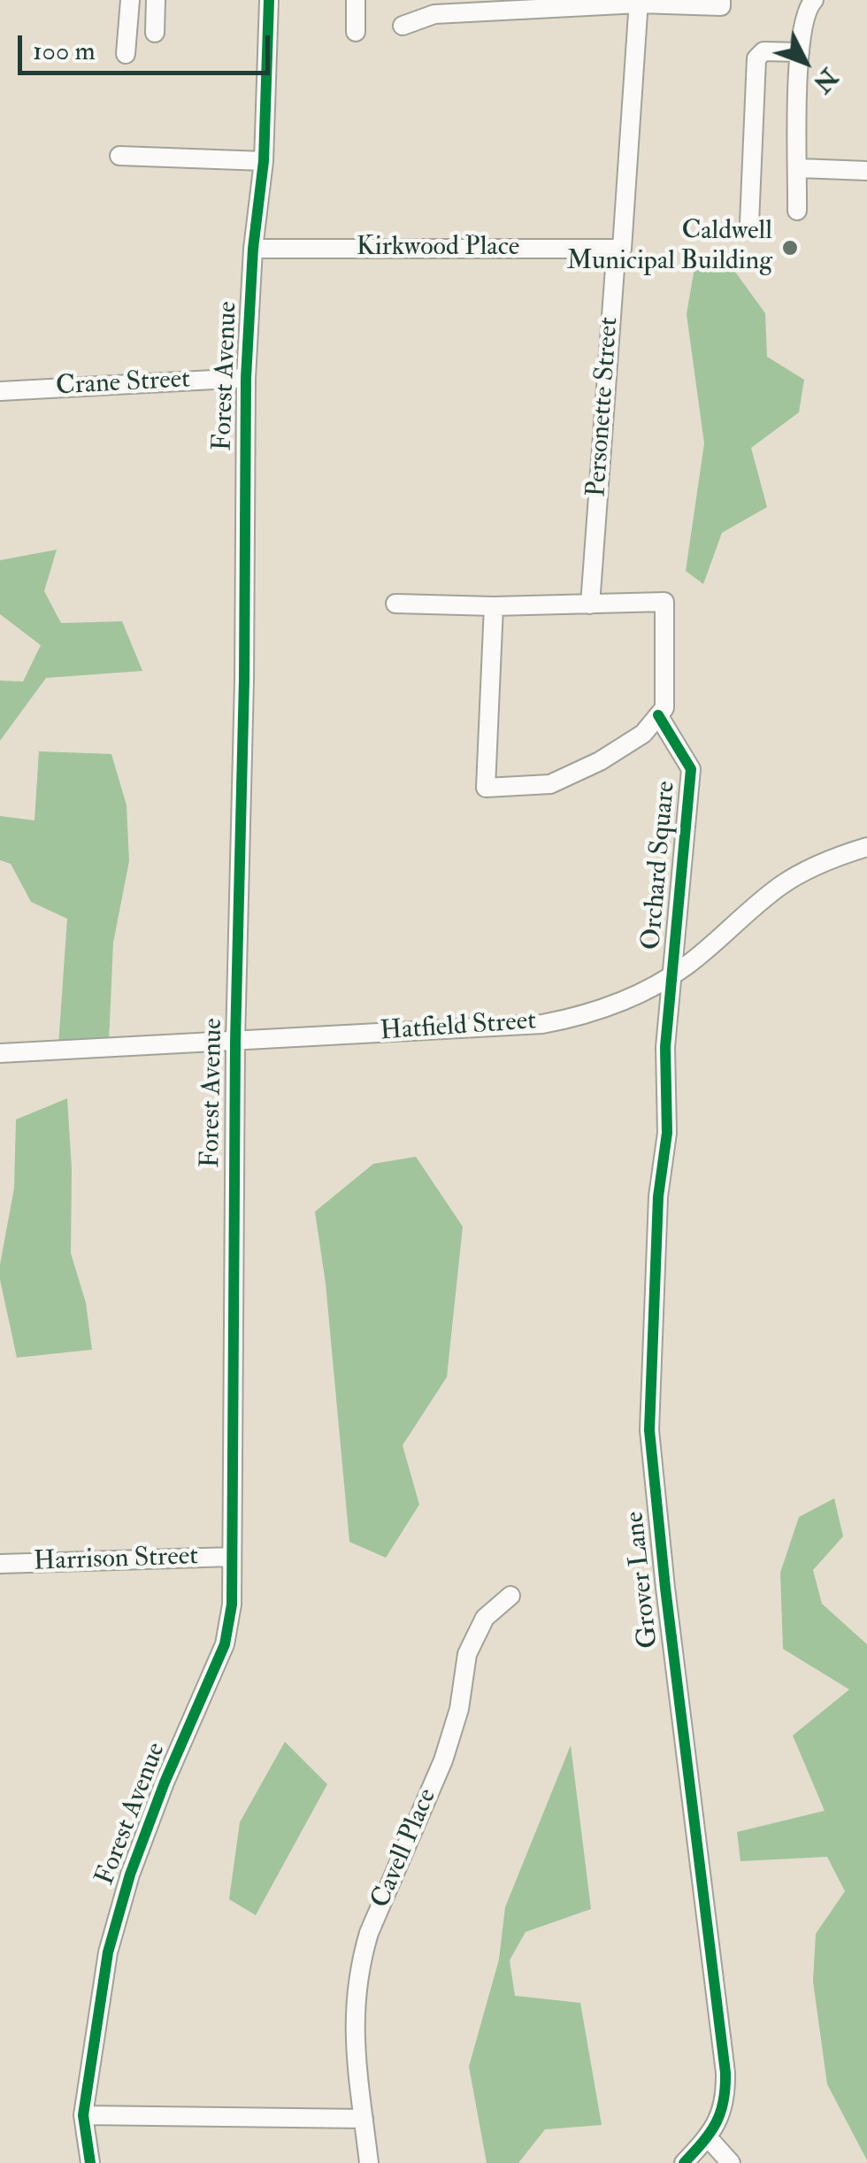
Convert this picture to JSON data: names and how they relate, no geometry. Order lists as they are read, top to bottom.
{
  "streets": {
    "street": [
      "Kirkwood Place",
      "Forest Avenue",
      "Crane Street",
      "Personette Street",
      "Orchard Square",
      "Hatfield Street",
      "Harrison Street",
      "Grover Lane",
      "Cavell Place"
    ]
  },
  "crossings": [
    ["Kirkwood Place", "Forest Avenue"],
    ["Kirkwood Place", "Personette Street"],
    ["Forest Avenue", "Crane Street"],
    ["Forest Avenue", "Hatfield Street"],
    ["Forest Avenue", "Harrison Street"],
    ["Orchard Square", "Hatfield Street"],
    ["Orchard Square", "Grover Lane"],
    ["Hatfield Street", "Grover Lane"]
  ],
  "places": ["Caldwell Municipal Building"],
  "scale_bar": "100 m",
  "north": "bottom right"
}
